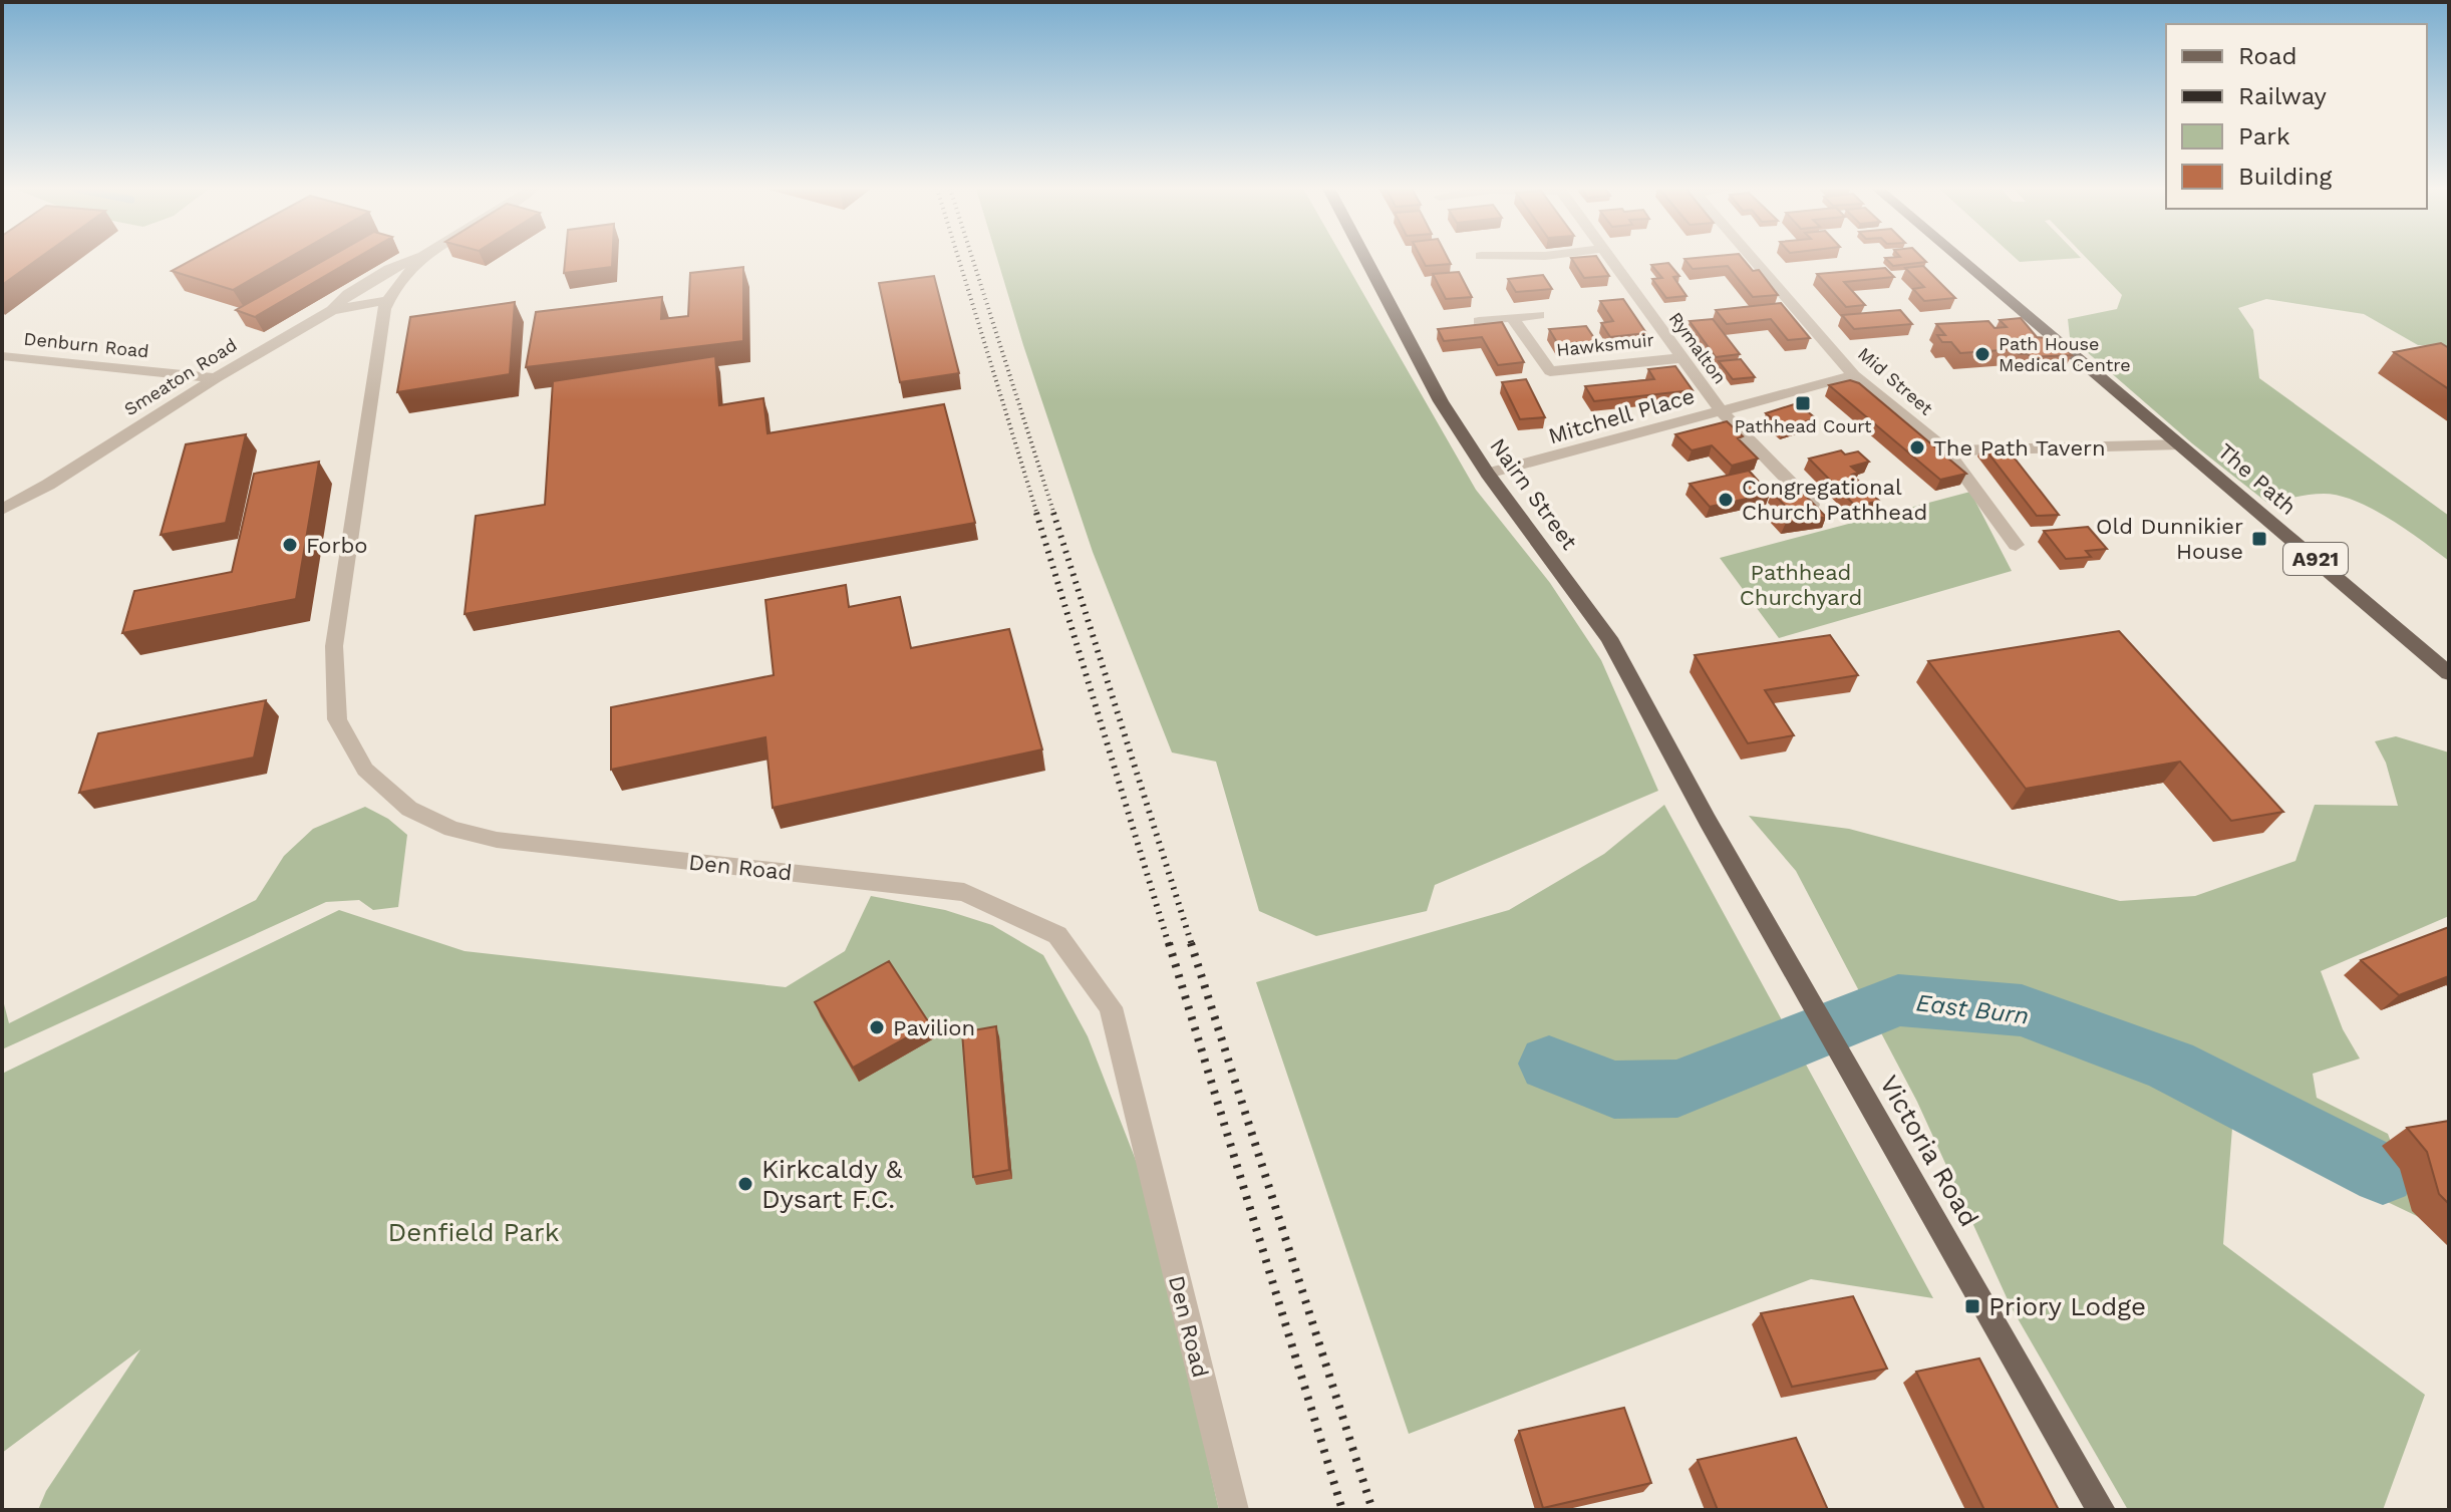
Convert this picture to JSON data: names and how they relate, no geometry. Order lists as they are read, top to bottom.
{
  "streets": {
    "main road": [
      "The Path",
      "Nairn Street",
      "A921",
      "Victoria Road"
    ],
    "street": [
      "Denburn Road",
      "Hawksmuir",
      "Rymalton",
      "Smeaton Road",
      "Mid Street",
      "Mitchell Place",
      "Den Road"
    ]
  },
  "crossings": [
    ["Denburn Road", "Smeaton Road"],
    ["Hawksmuir", "Rymalton"],
    ["Rymalton", "Mitchell Place"],
    ["Smeaton Road", "Den Road"],
    ["Mid Street", "Mitchell Place"],
    ["Mitchell Place", "Nairn Street"],
    ["The Path", "A921"],
    ["Nairn Street", "Victoria Road"]
  ],
  "water": ["East Burn"],
  "parks": ["Pathhead Churchyard", "Denfield Park"],
  "places": {
    "other": [
      "Path House Medical Centre",
      "The Path Tavern",
      "Congregational Church Pathhead",
      "Forbo",
      "Pavilion",
      "Kirkcaldy & Dysart F.C."
    ],
    "transit": ["Pathhead Court", "Old Dunnikier House", "Priory Lodge"]
  },
  "legend": [
    "Road",
    "Railway",
    "Park",
    "Building"
  ]
}
